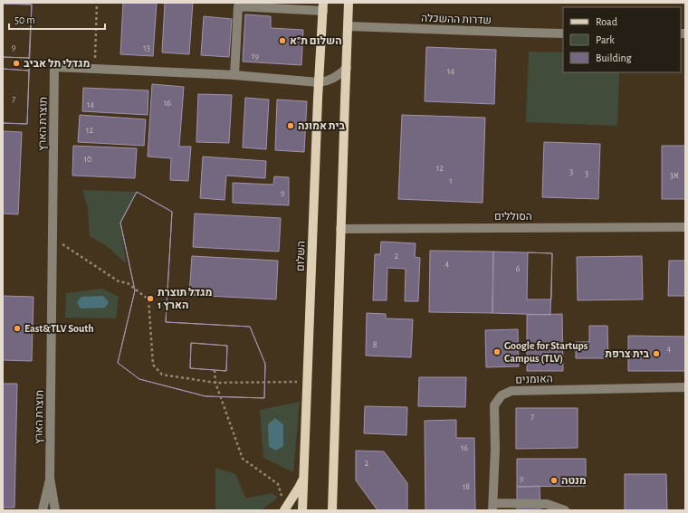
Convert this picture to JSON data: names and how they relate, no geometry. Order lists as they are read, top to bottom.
{
  "streets": {
    "main road": ["השלום"],
    "street": [
      "שדרות ההשכלה",
      "תוצרת הארץ",
      "הסוללים",
      "האומנים"
    ]
  },
  "crossings": [
    ["תוצרת הארץ", "השלום"]
  ],
  "places": [
    "השלום ת\"א",
    "מגדלי תל אביב",
    "בית אמונה",
    "מגדל תוצרת הארץ 1",
    "East&TLV South",
    "Google for Startups Campus (TLV)",
    "בית צרפת",
    "מנטה"
  ],
  "house_numbers": [
    "9",
    "13",
    "19",
    "14",
    "7",
    "16",
    "14",
    "12",
    "10",
    "12",
    "3",
    "3",
    "3א",
    "1",
    "9",
    "2",
    "4",
    "6",
    "8",
    "4",
    "7",
    "16",
    "2",
    "9",
    "18"
  ],
  "legend": ["Road", "Park", "Building"],
  "scale_bar": "50 m"
}
